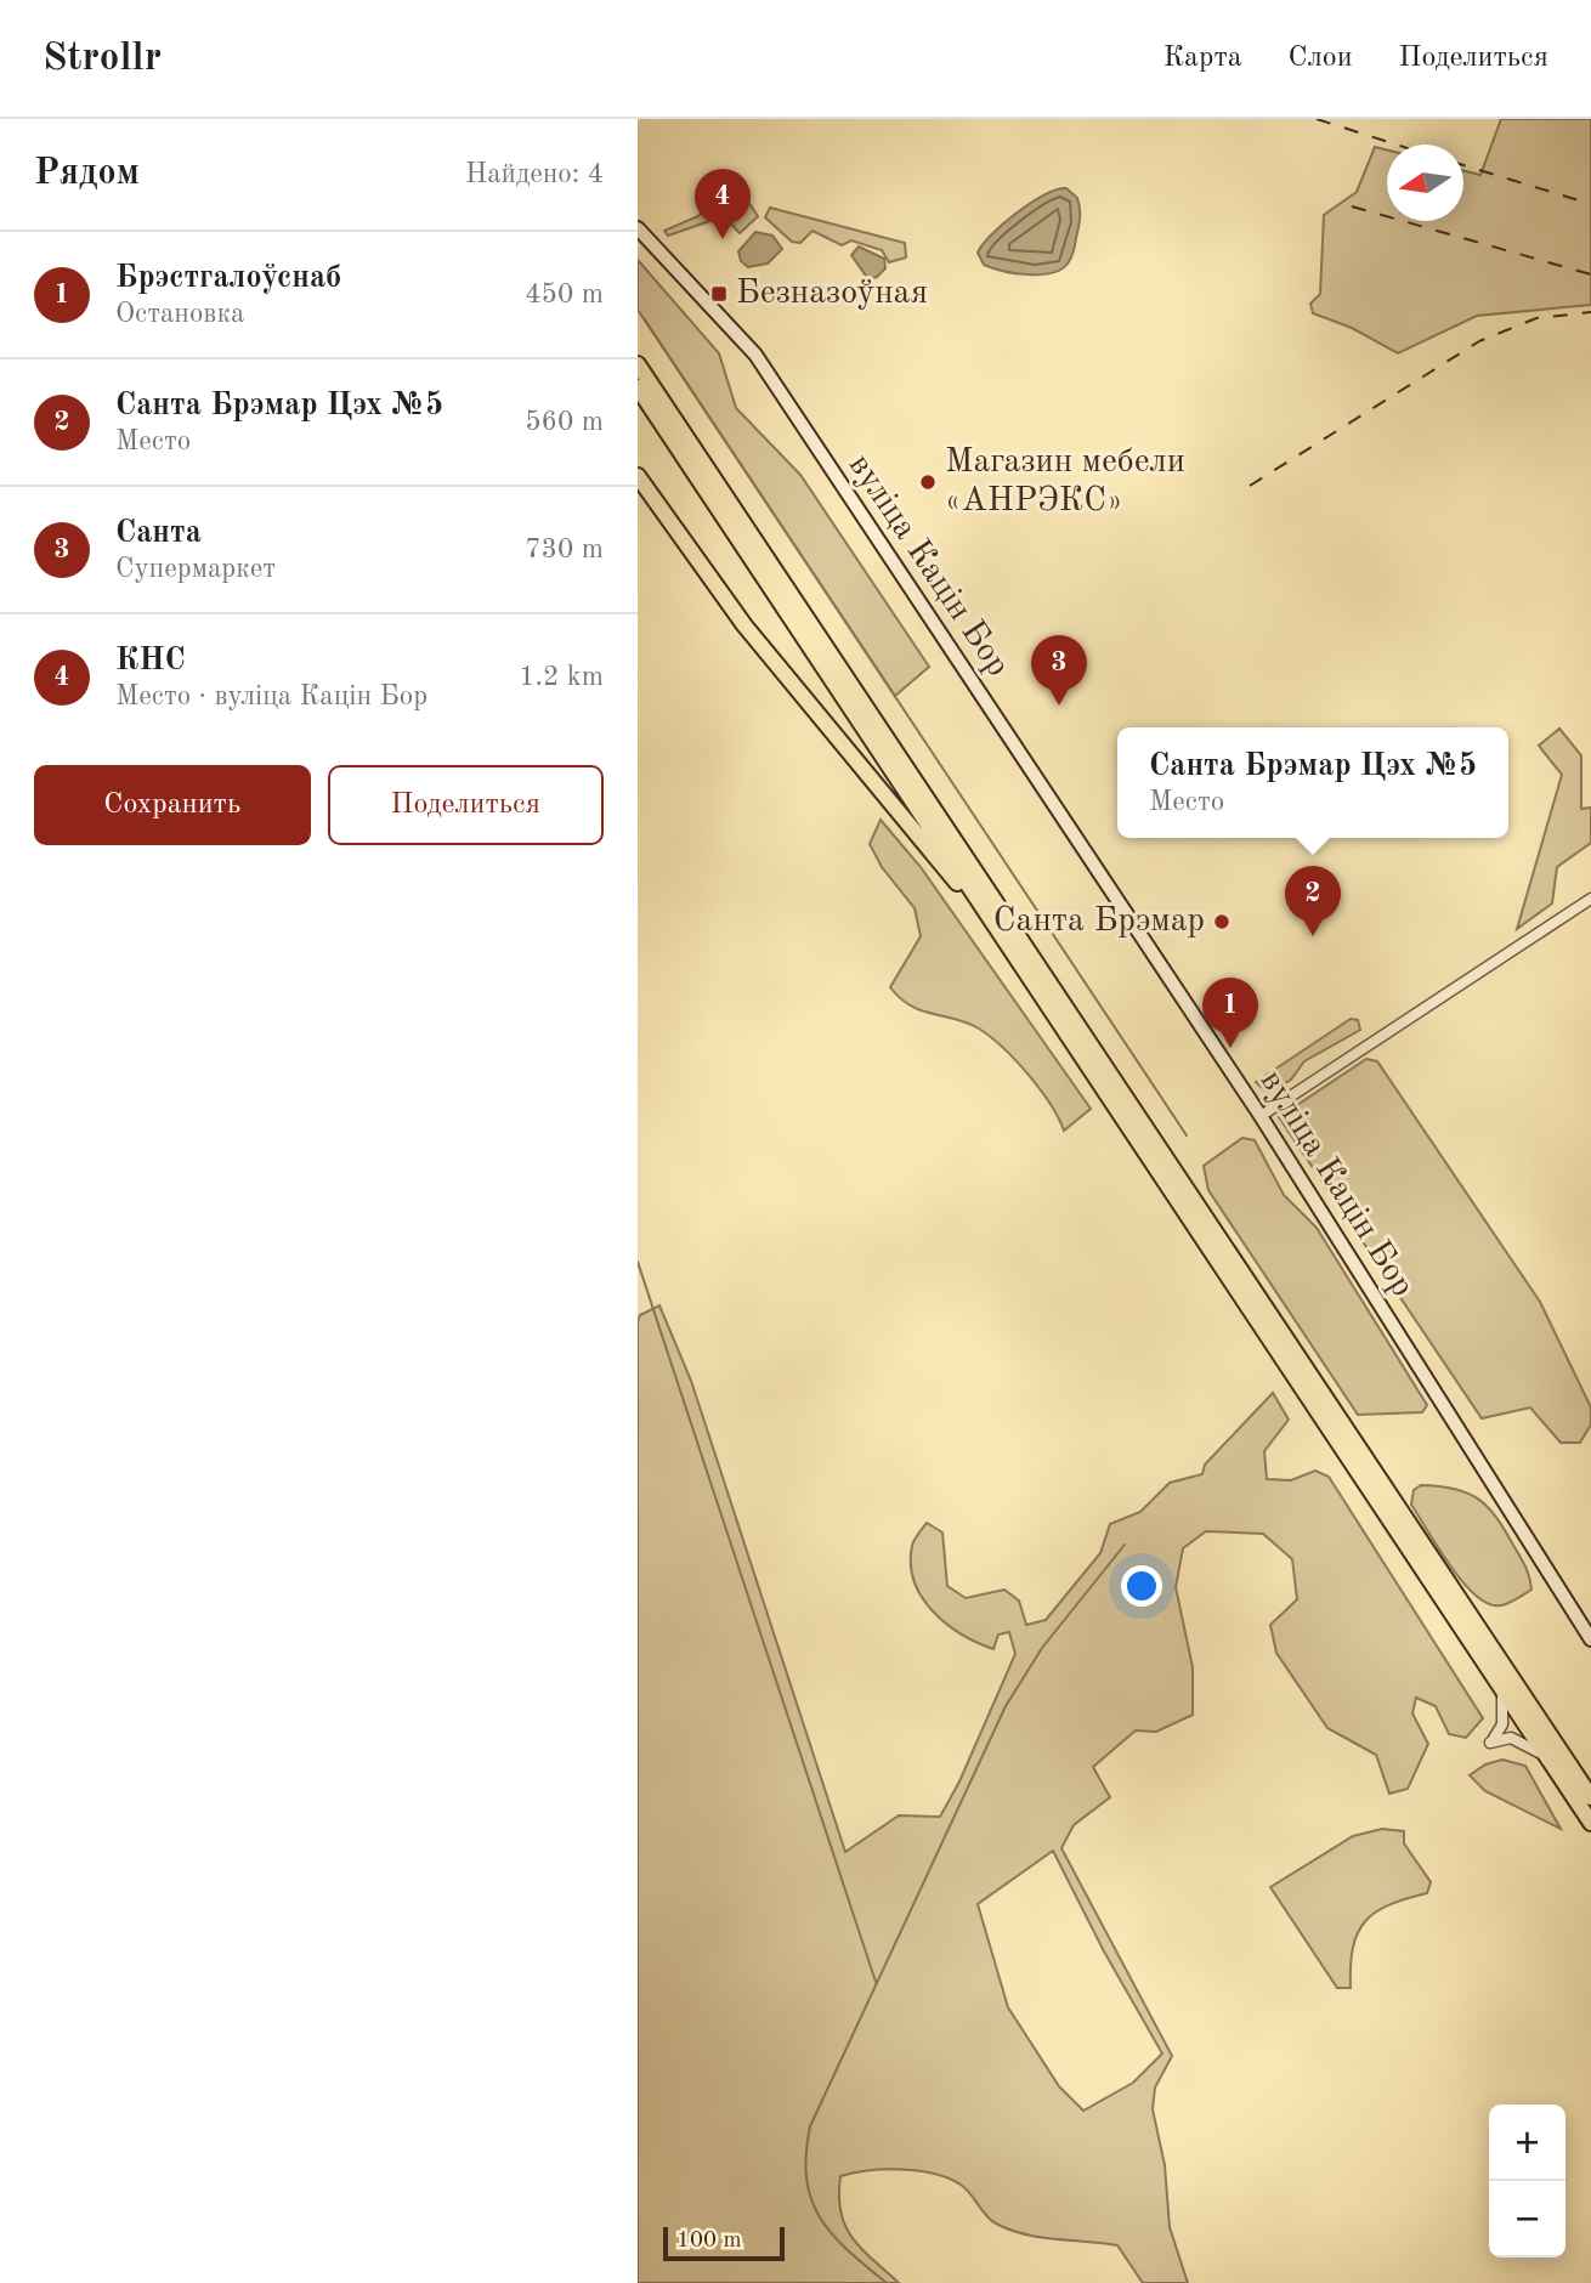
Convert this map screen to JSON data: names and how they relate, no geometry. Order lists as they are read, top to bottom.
{
  "streets": {
    "main road": ["вуліца Кацін Бор"]
  },
  "places": {
    "transit": ["Безназоўная"],
    "other": ["Магазин мебели «АНРЭКС»", "Санта Брэмар"]
  },
  "scale_bar": "100 m",
  "north": "left",
  "page": {
    "header": "Strollr",
    "nav": ["Карта", "Слои", "Поделиться"],
    "heading": ["Рядом", "Найдено: 4"],
    "pins": [
      "4",
      "3",
      "2",
      "1"
    ],
    "list": [
      {
        "mark": "1",
        "name": "Брэстгалоўснаб",
        "note": "Остановка",
        "value": "450 m"
      },
      {
        "mark": "2",
        "name": "Санта Брэмар Цэх №5",
        "note": "Место",
        "value": "560 m"
      },
      {
        "mark": "3",
        "name": "Санта",
        "note": "Супермаркет",
        "value": "730 m"
      },
      {
        "mark": "4",
        "name": "КНС",
        "note": "Место · вуліца Кацін Бор",
        "value": "1.2 km"
      }
    ],
    "popup": ["Санта Брэмар Цэх №5", "Место"],
    "buttons": ["Сохранить", "Поделиться"],
    "map_buttons": ["+", "−"],
    "scale": "100 m"
  }
}
